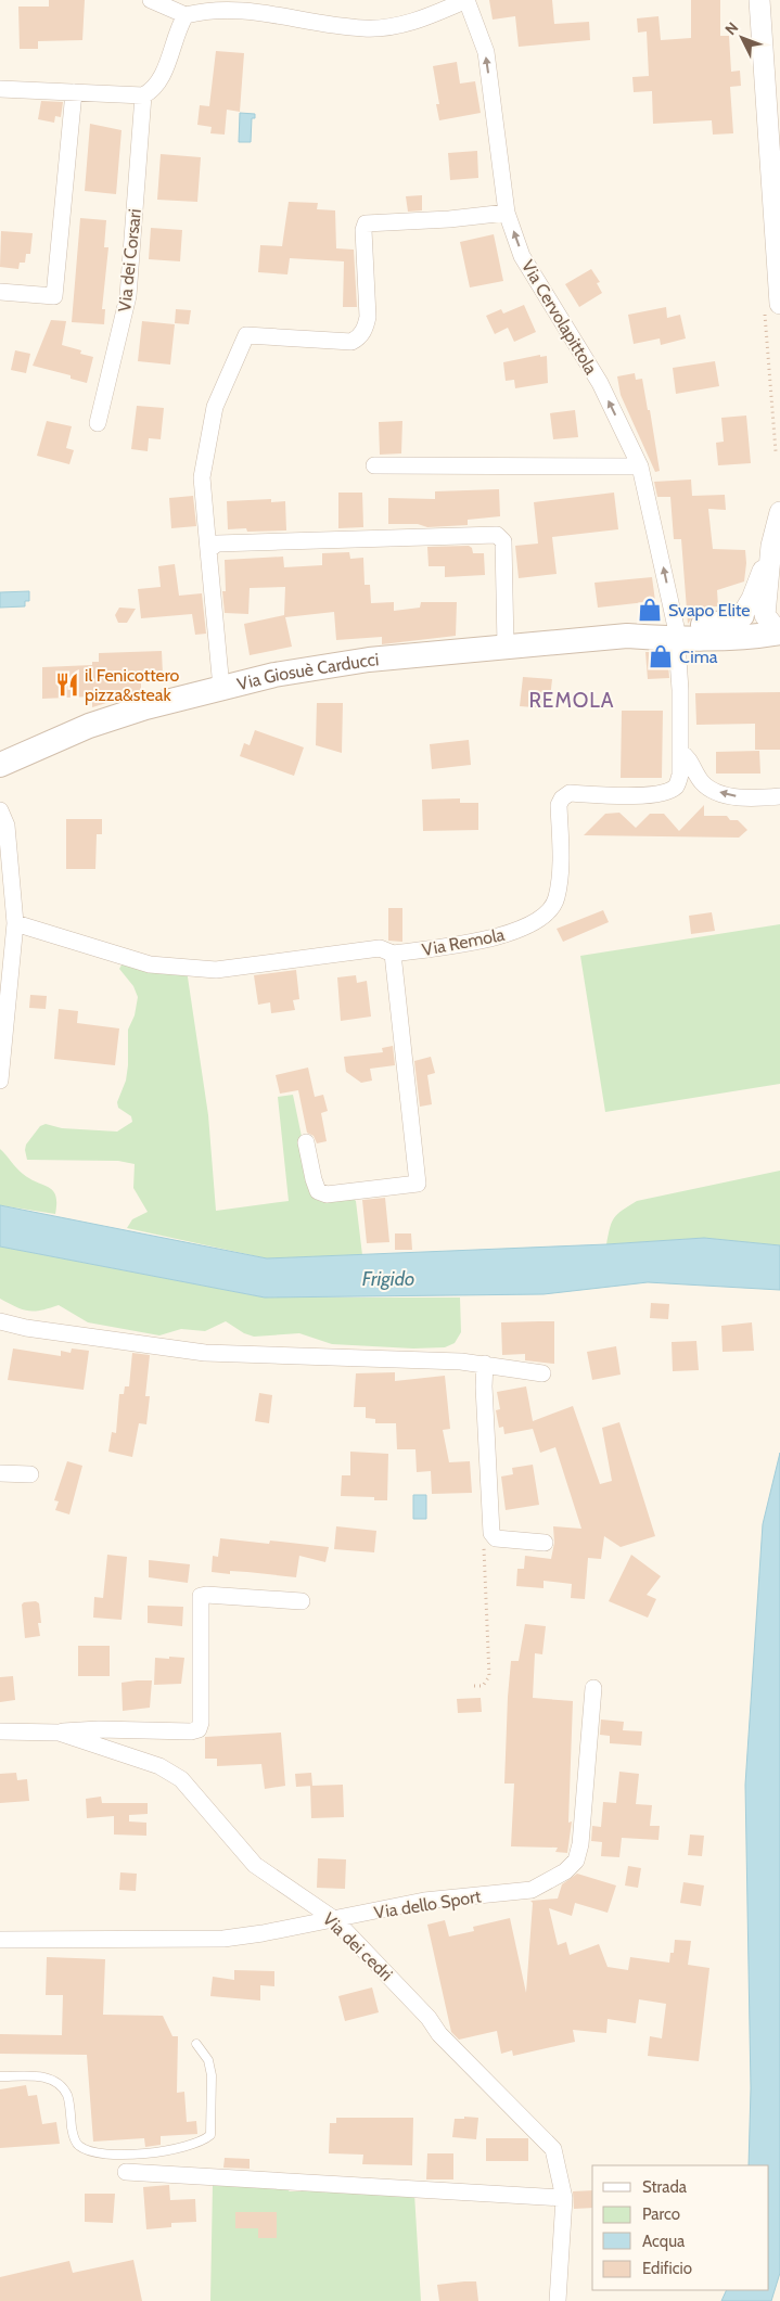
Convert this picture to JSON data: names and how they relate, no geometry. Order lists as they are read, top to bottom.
{
  "streets": {
    "main road": ["Via Giosuè Carducci"],
    "street": [
      "Via dei Corsari",
      "Via Cervolapittola",
      "Via Remola",
      "Via dello Sport",
      "Via dei cedri"
    ]
  },
  "crossings": [
    ["Via Cervolapittola", "Via Giosuè Carducci"],
    ["Via Cervolapittola", "Via Remola"],
    ["Via Giosuè Carducci", "Via Remola"],
    ["Via dello Sport", "Via dei cedri"]
  ],
  "one_way": ["Via Cervolapittola"],
  "districts": ["REMOLA"],
  "water": ["Frigido"],
  "places": {
    "shop": ["Svapo Elite", "Cima"],
    "restaurant": ["il Fenicottero pizza&steak"]
  },
  "legend": [
    "Strada",
    "Parco",
    "Acqua",
    "Edificio"
  ],
  "north": "top left"
}
